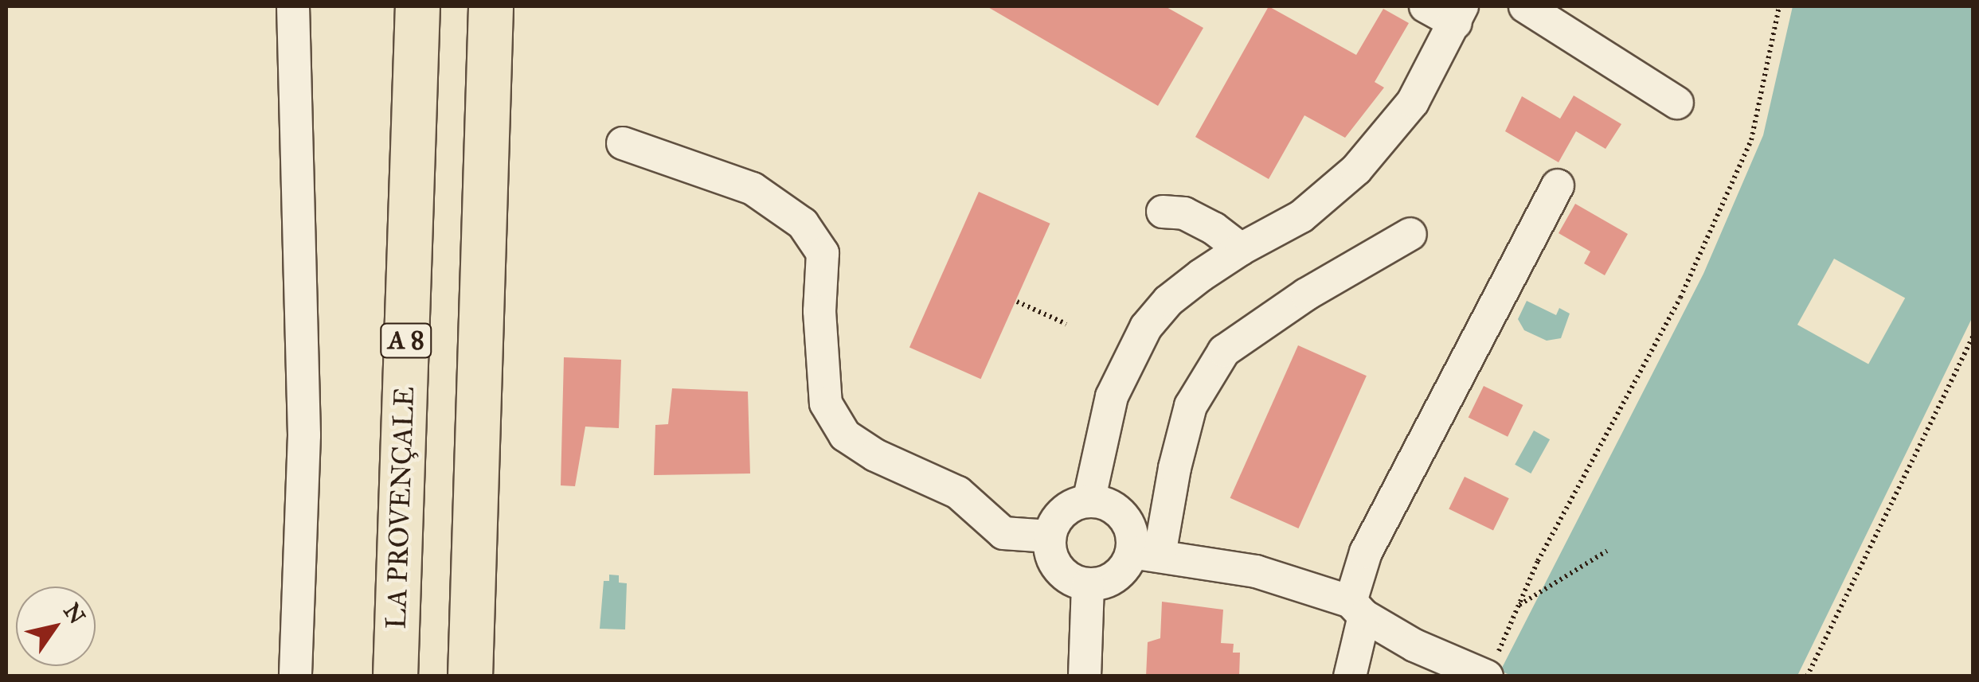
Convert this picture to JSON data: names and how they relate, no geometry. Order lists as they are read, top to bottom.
{
  "streets": {
    "highway": ["A 8", "LA PROVENÇALE"]
  },
  "north": "top right"
}
